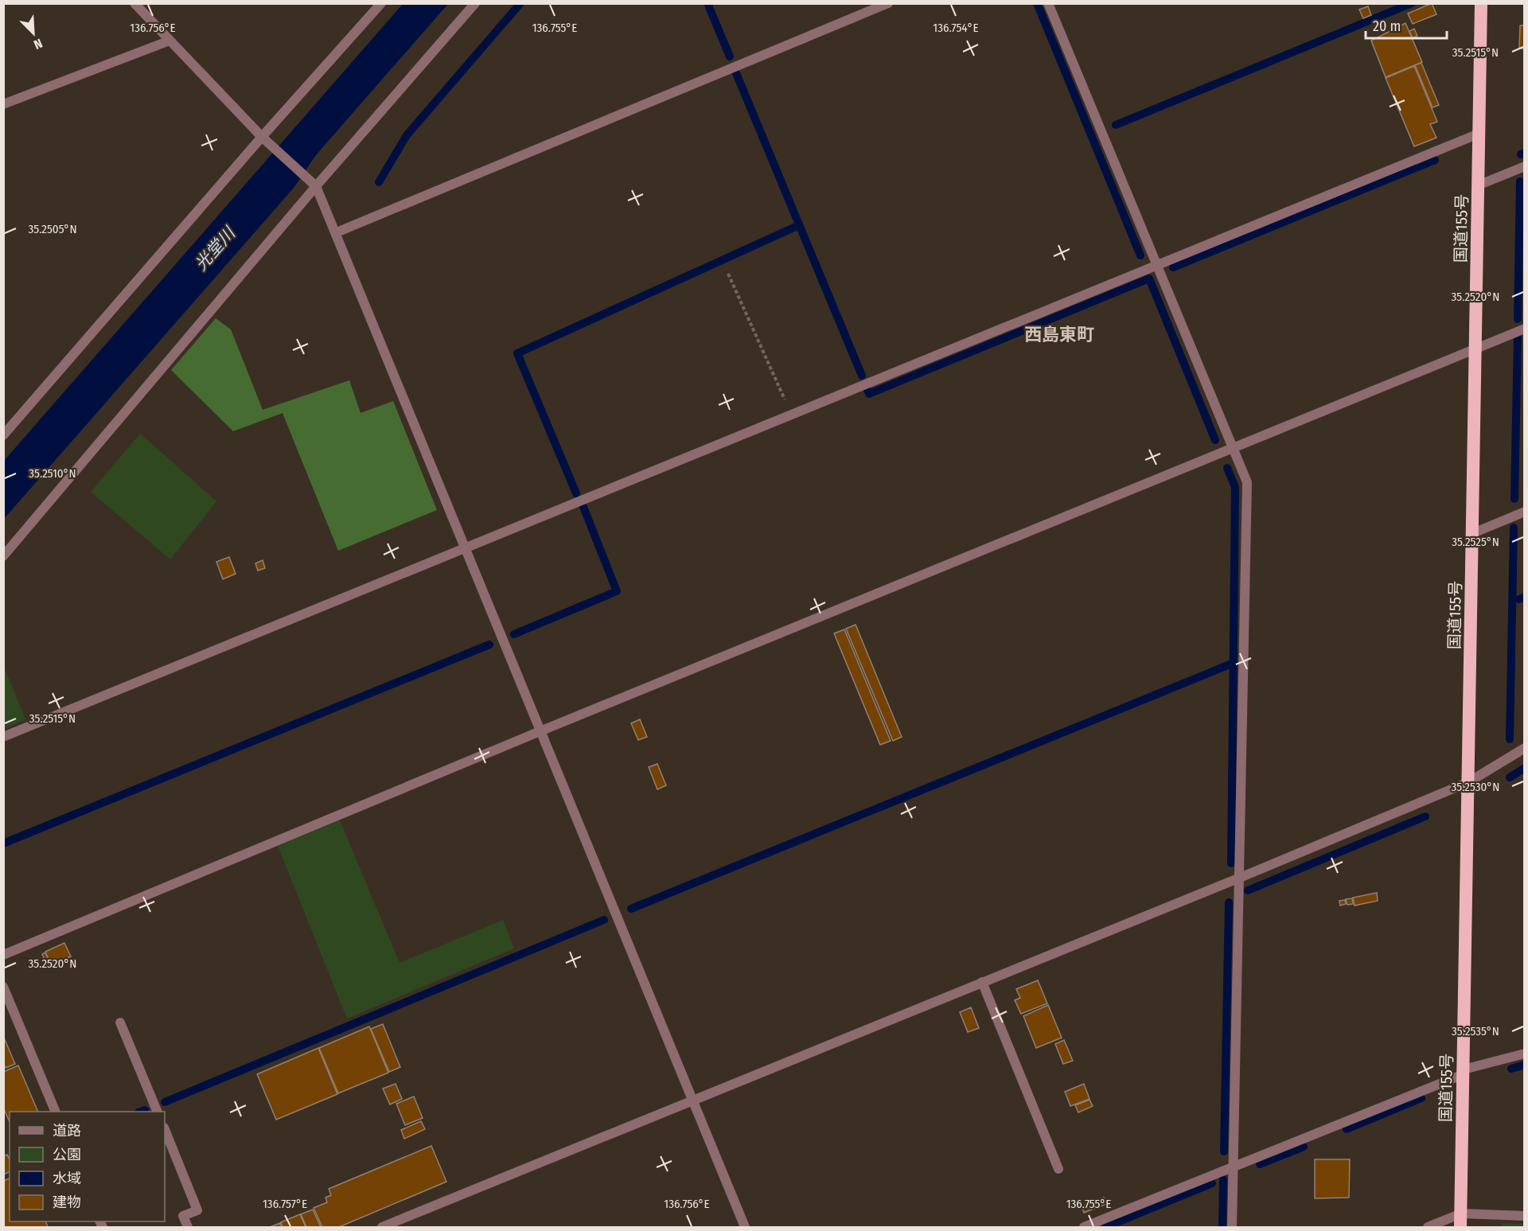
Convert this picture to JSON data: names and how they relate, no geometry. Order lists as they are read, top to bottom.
{
  "streets": {
    "highway": ["国道155号"]
  },
  "districts": ["西島東町"],
  "water": ["光堂川"],
  "legend": [
    "道路",
    "公園",
    "水域",
    "建物"
  ],
  "scale_bar": "20 m",
  "north": "bottom right",
  "coordinates": [
    "136.756°E",
    "136.755°E",
    "136.754°E",
    "35.2515°N",
    "35.2505°N",
    "35.2520°N",
    "35.2510°N",
    "35.2525°N",
    "35.2530°N",
    "35.2535°N",
    "136.757°E"
  ]
}
